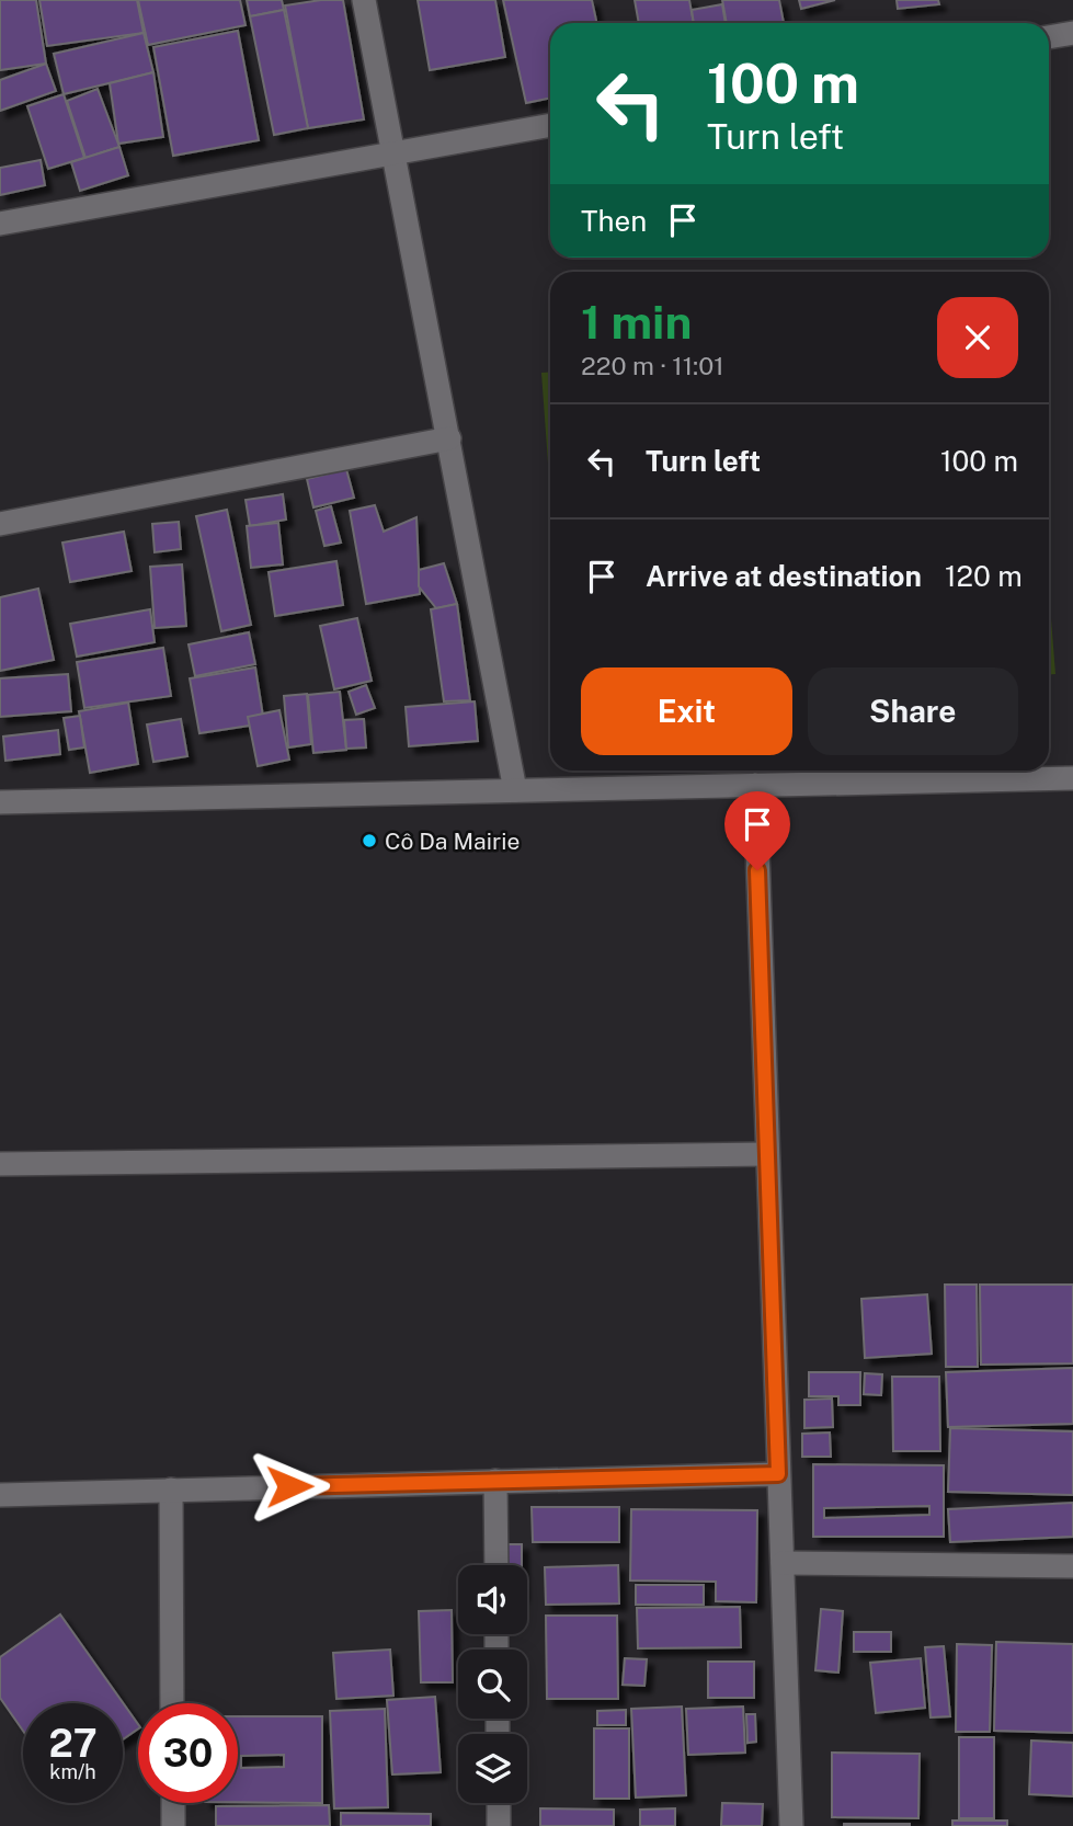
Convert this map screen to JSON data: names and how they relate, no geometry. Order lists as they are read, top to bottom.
{
  "places": ["Cô Da Mairie"],
  "page": {
    "turn": ["100 m", "Turn left"],
    "then": "Then",
    "heading": ["1 min", "220 m · 11:01"],
    "list": [
      {
        "name": "Turn left",
        "value": "100 m"
      },
      {
        "name": "Arrive at destination",
        "value": "120 m"
      }
    ],
    "buttons": ["Exit", "Share"],
    "speed": "27 km/h",
    "limit": "30"
  }
}
